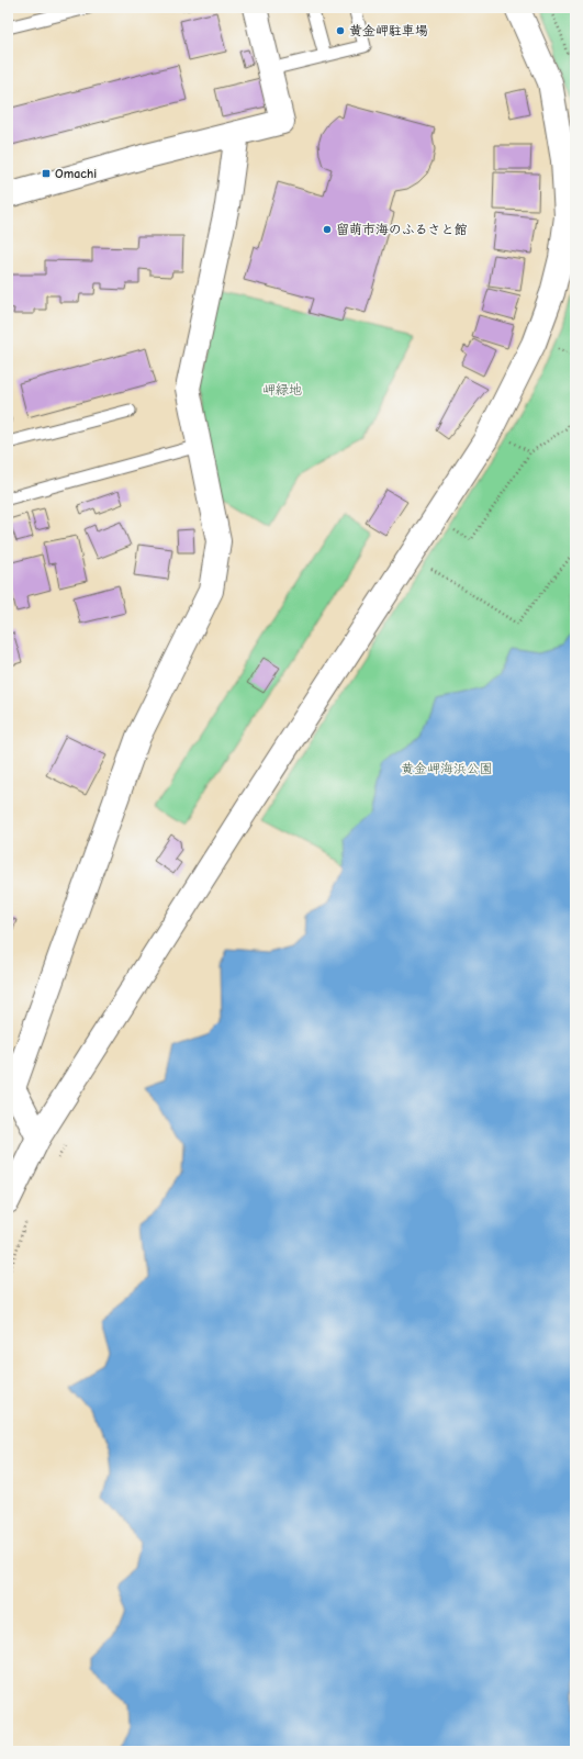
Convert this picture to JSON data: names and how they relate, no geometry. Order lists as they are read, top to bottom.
{
  "parks": ["岬緑地", "黄金岬海浜公園"],
  "places": {
    "other": ["黄金岬駐車場", "留萌市海のふるさと館"],
    "transit": ["Omachi"]
  }
}
